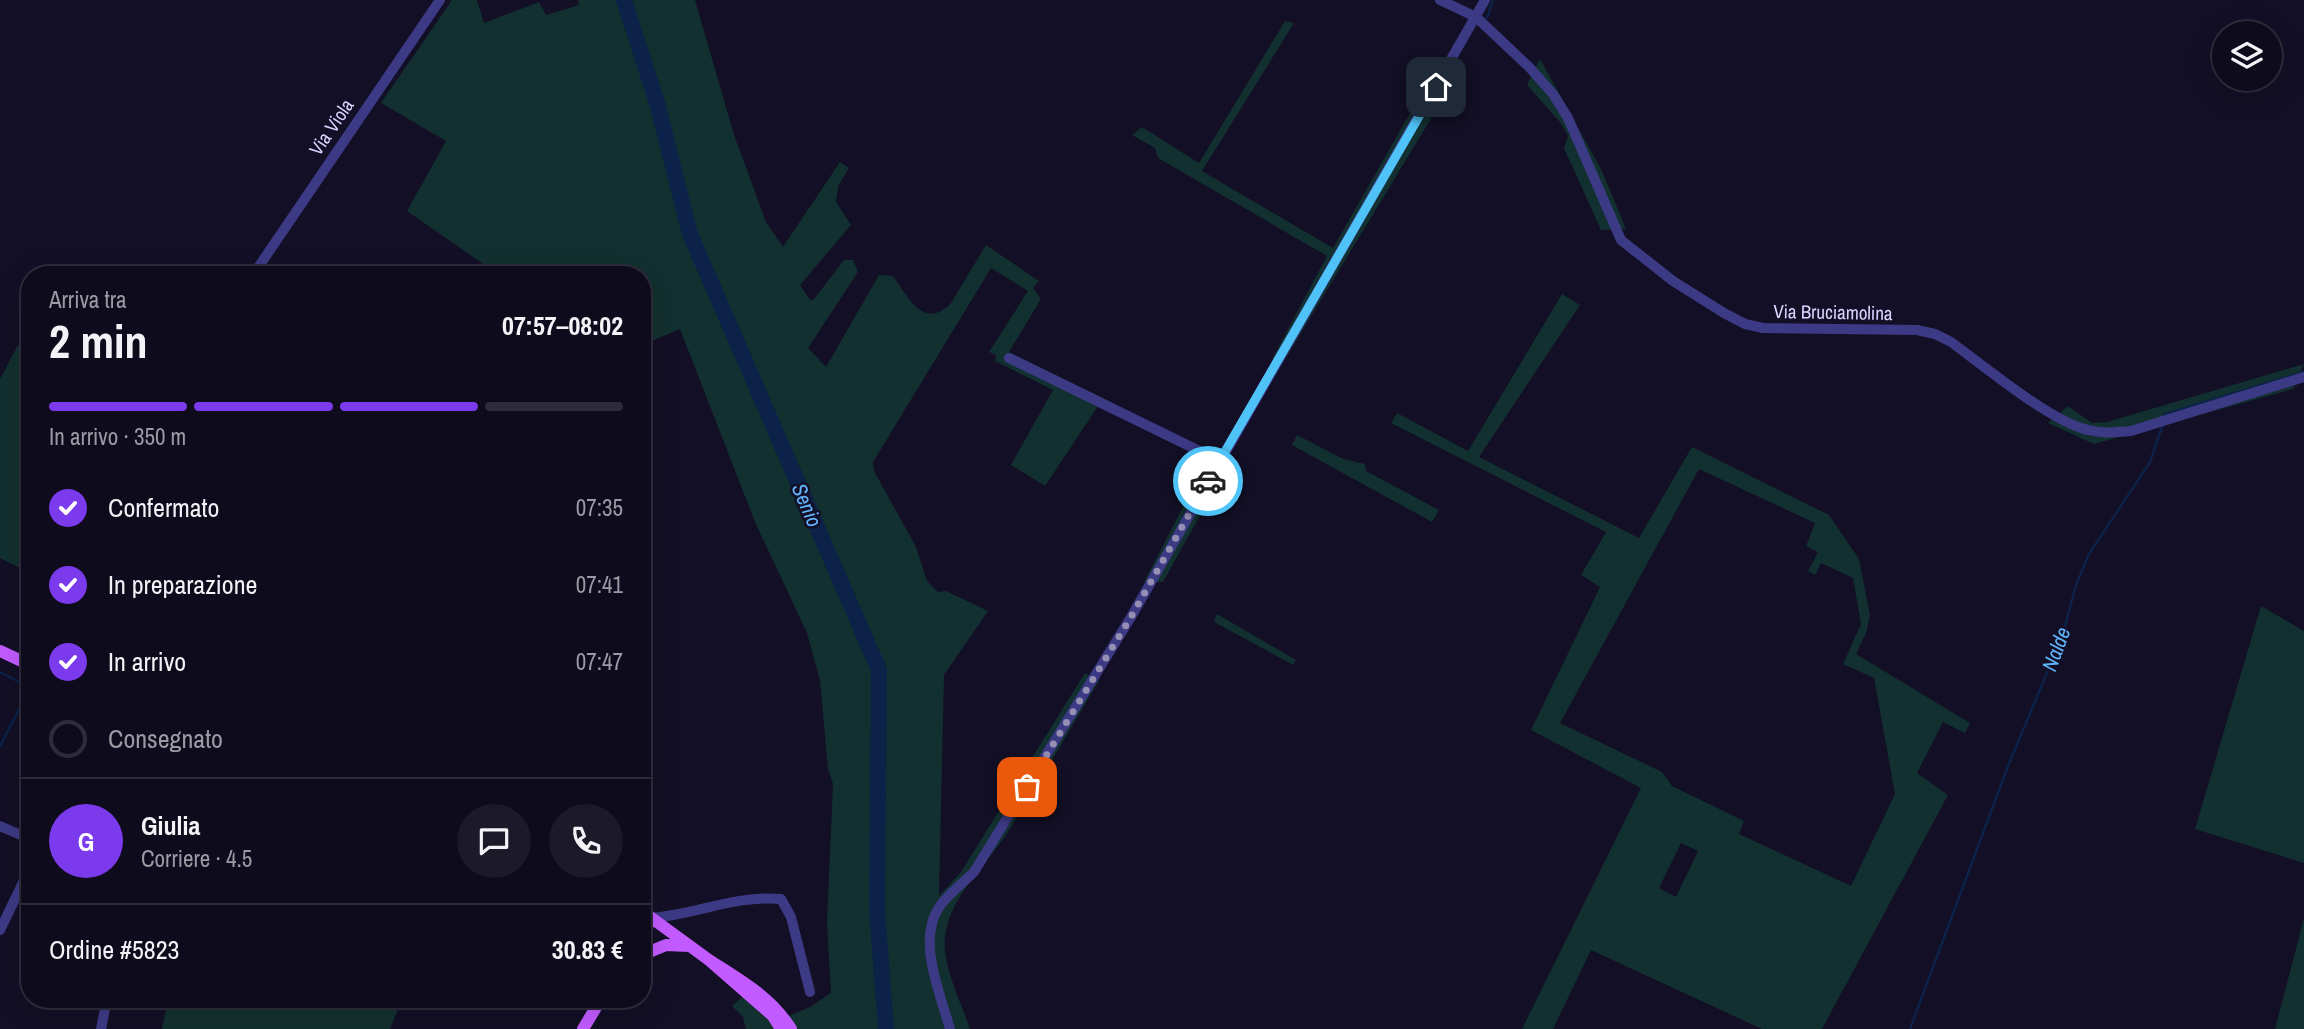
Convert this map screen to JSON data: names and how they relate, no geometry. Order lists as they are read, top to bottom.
{
  "streets": {
    "street": ["Via Viola", "Via Bruciamolina"]
  },
  "water": ["Senio", "Nalde"],
  "page": {
    "heading": ["2 min", "Arriva tra", "07:57–08:02"],
    "panel": [
      "Giulia",
      "Corriere · 4.5",
      "Ordine #5823",
      "30.83 €"
    ],
    "bar": "In arrivo · 350 m",
    "list": [
      ["Confermato", "07:35"],
      ["In preparazione", "07:41"],
      ["In arrivo", "07:47"],
      "Consegnato"
    ],
    "round": "G"
  }
}
